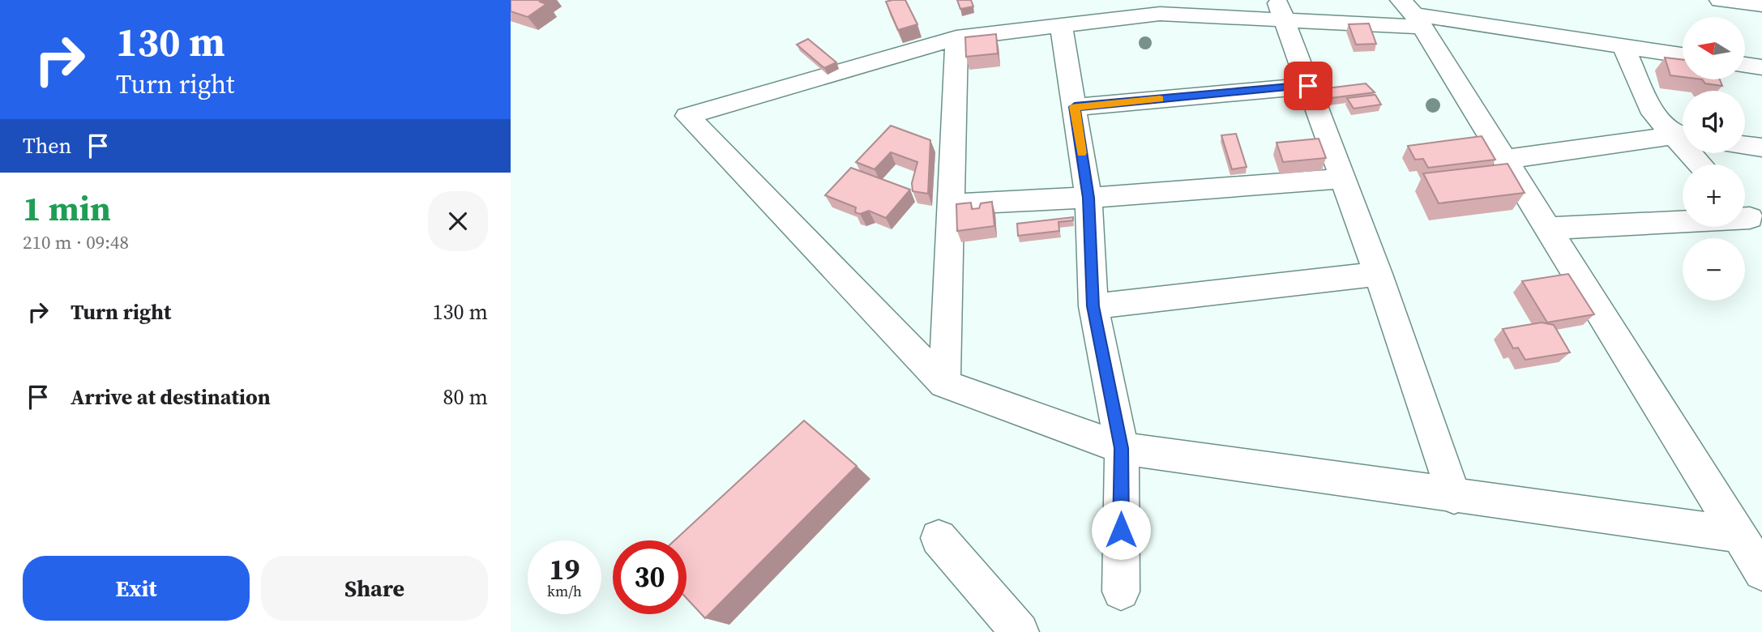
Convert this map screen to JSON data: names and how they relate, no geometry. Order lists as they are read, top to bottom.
{
  "north": "left",
  "page": {
    "turn": ["130 m", "Turn right"],
    "map_buttons": ["+", "−"],
    "then": "Then",
    "heading": ["1 min", "210 m · 09:48"],
    "list": [
      {
        "name": "Turn right",
        "value": "130 m"
      },
      {
        "name": "Arrive at destination",
        "value": "80 m"
      }
    ],
    "speed": "19 km/h",
    "limit": "30",
    "buttons": ["Exit", "Share"]
  }
}
